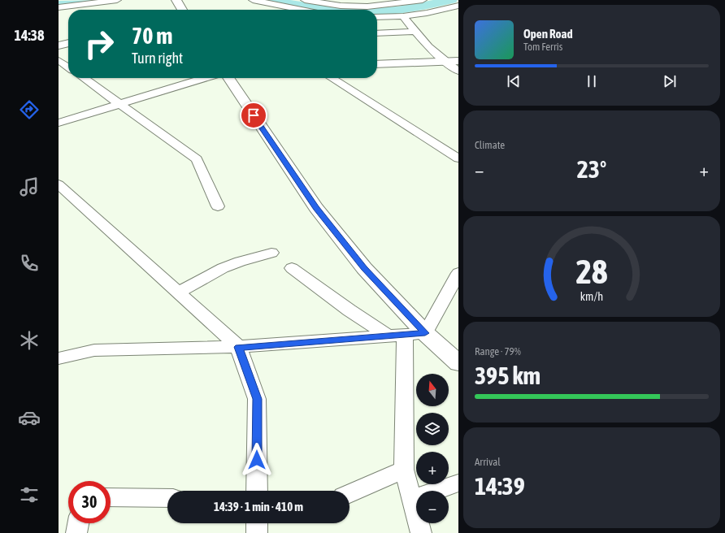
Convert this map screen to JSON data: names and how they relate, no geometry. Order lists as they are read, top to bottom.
{
  "north": "top",
  "page": {
    "tabs": "14:38",
    "turn": ["70 m", "Turn right"],
    "song": ["Open Road", "Tom Ferris"],
    "tile": [
      "Climate",
      ["Range · 79%", "395 km"],
      ["Arrival", "14:39"]
    ],
    "heat": ["−", "23°", "+"],
    "map_buttons": ["+", "−"],
    "limit": "30",
    "trip": "14:39 · 1 min · 410 m",
    "gauge": ["28", "km/h"]
  }
}
